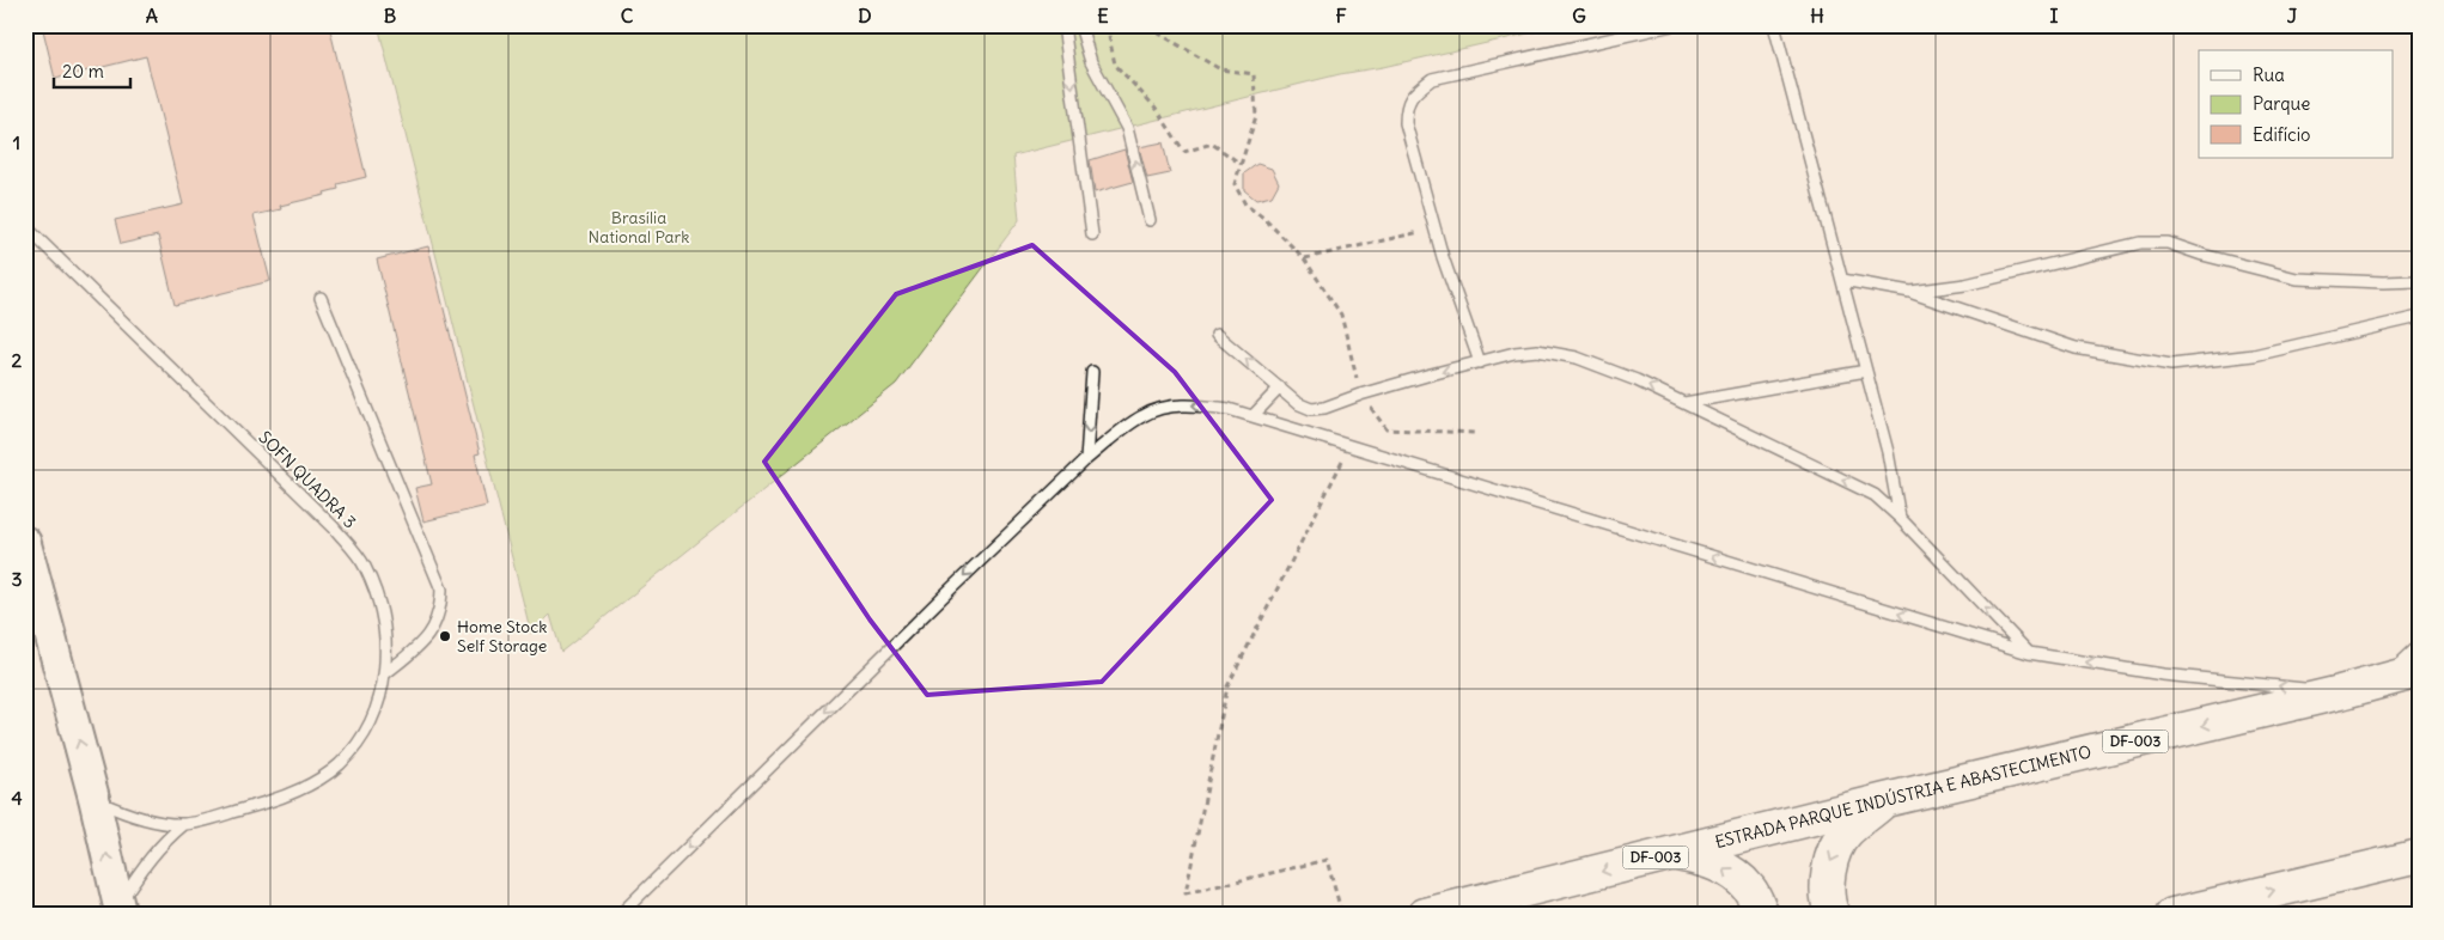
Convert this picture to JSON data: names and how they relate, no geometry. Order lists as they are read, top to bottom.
{
  "streets": {
    "highway": ["DF-003", "ESTRADA PARQUE INDÚSTRIA E ABASTECIMENTO"],
    "lane": ["SOFN QUADRA 3"]
  },
  "one_way": ["ESTRADA PARQUE INDÚSTRIA E ABASTECIMENTO"],
  "parks": ["Brasília National Park"],
  "places": ["Home Stock Self Storage"],
  "legend": ["Rua", "Parque", "Edifício"],
  "scale_bar": "20 m",
  "grid": {
    "columns": [
      "A",
      "B",
      "C",
      "D",
      "E",
      "F",
      "G",
      "H",
      "I",
      "J"
    ],
    "rows": [
      "1",
      "2",
      "3",
      "4"
    ]
  }
}
